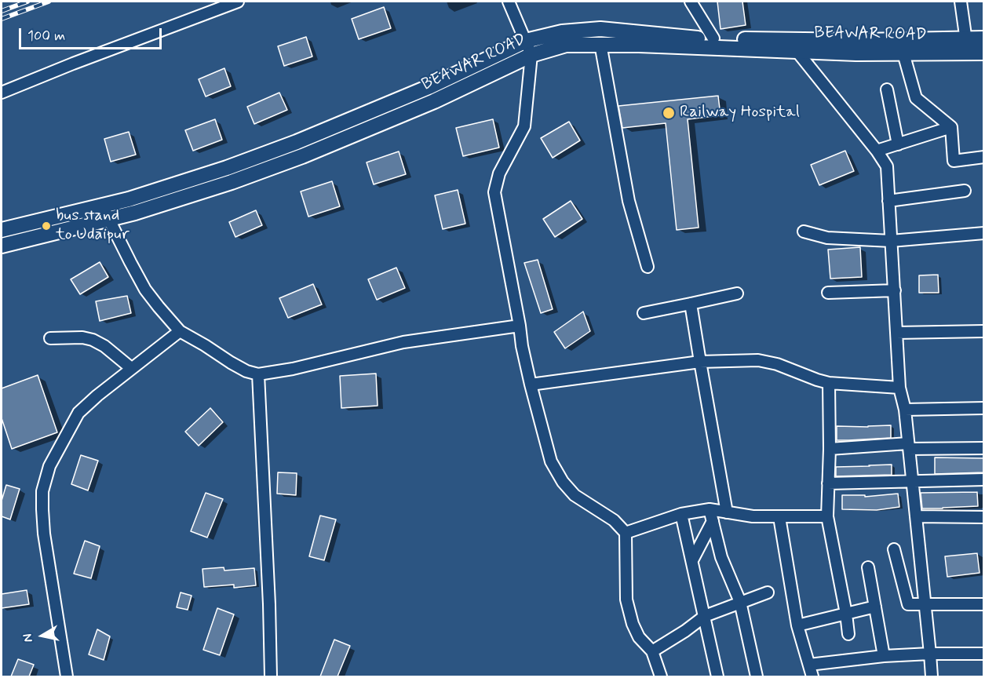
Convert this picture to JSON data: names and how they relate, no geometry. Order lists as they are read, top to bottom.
{
  "streets": {
    "main road": ["BEAWAR ROAD"]
  },
  "places": ["Railway Hospital", "bus stand to Udaipur"],
  "scale_bar": "100 m",
  "north": "left"
}
